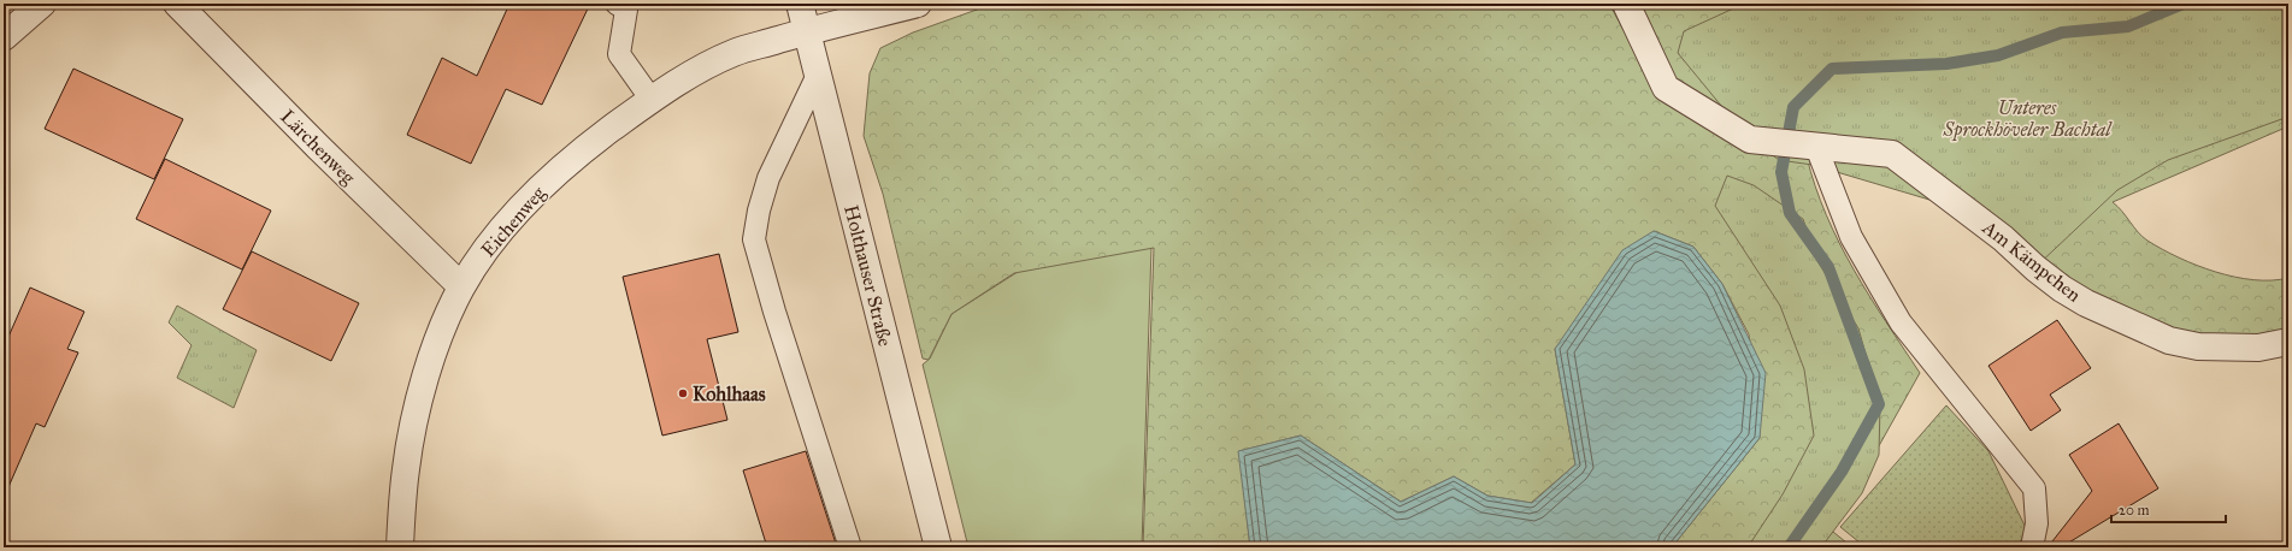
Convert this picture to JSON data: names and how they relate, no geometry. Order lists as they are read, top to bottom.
{
  "streets": {
    "street": [
      "Lärchenweg",
      "Eichenweg",
      "Am Kämpchen",
      "Holthauser Straße"
    ]
  },
  "crossings": [
    ["Lärchenweg", "Eichenweg"],
    ["Eichenweg", "Holthauser Straße"]
  ],
  "parks": ["Unteres Sprockhöveler Bachtal"],
  "places": ["Kohlhaas"],
  "scale_bar": "20 m"
}
